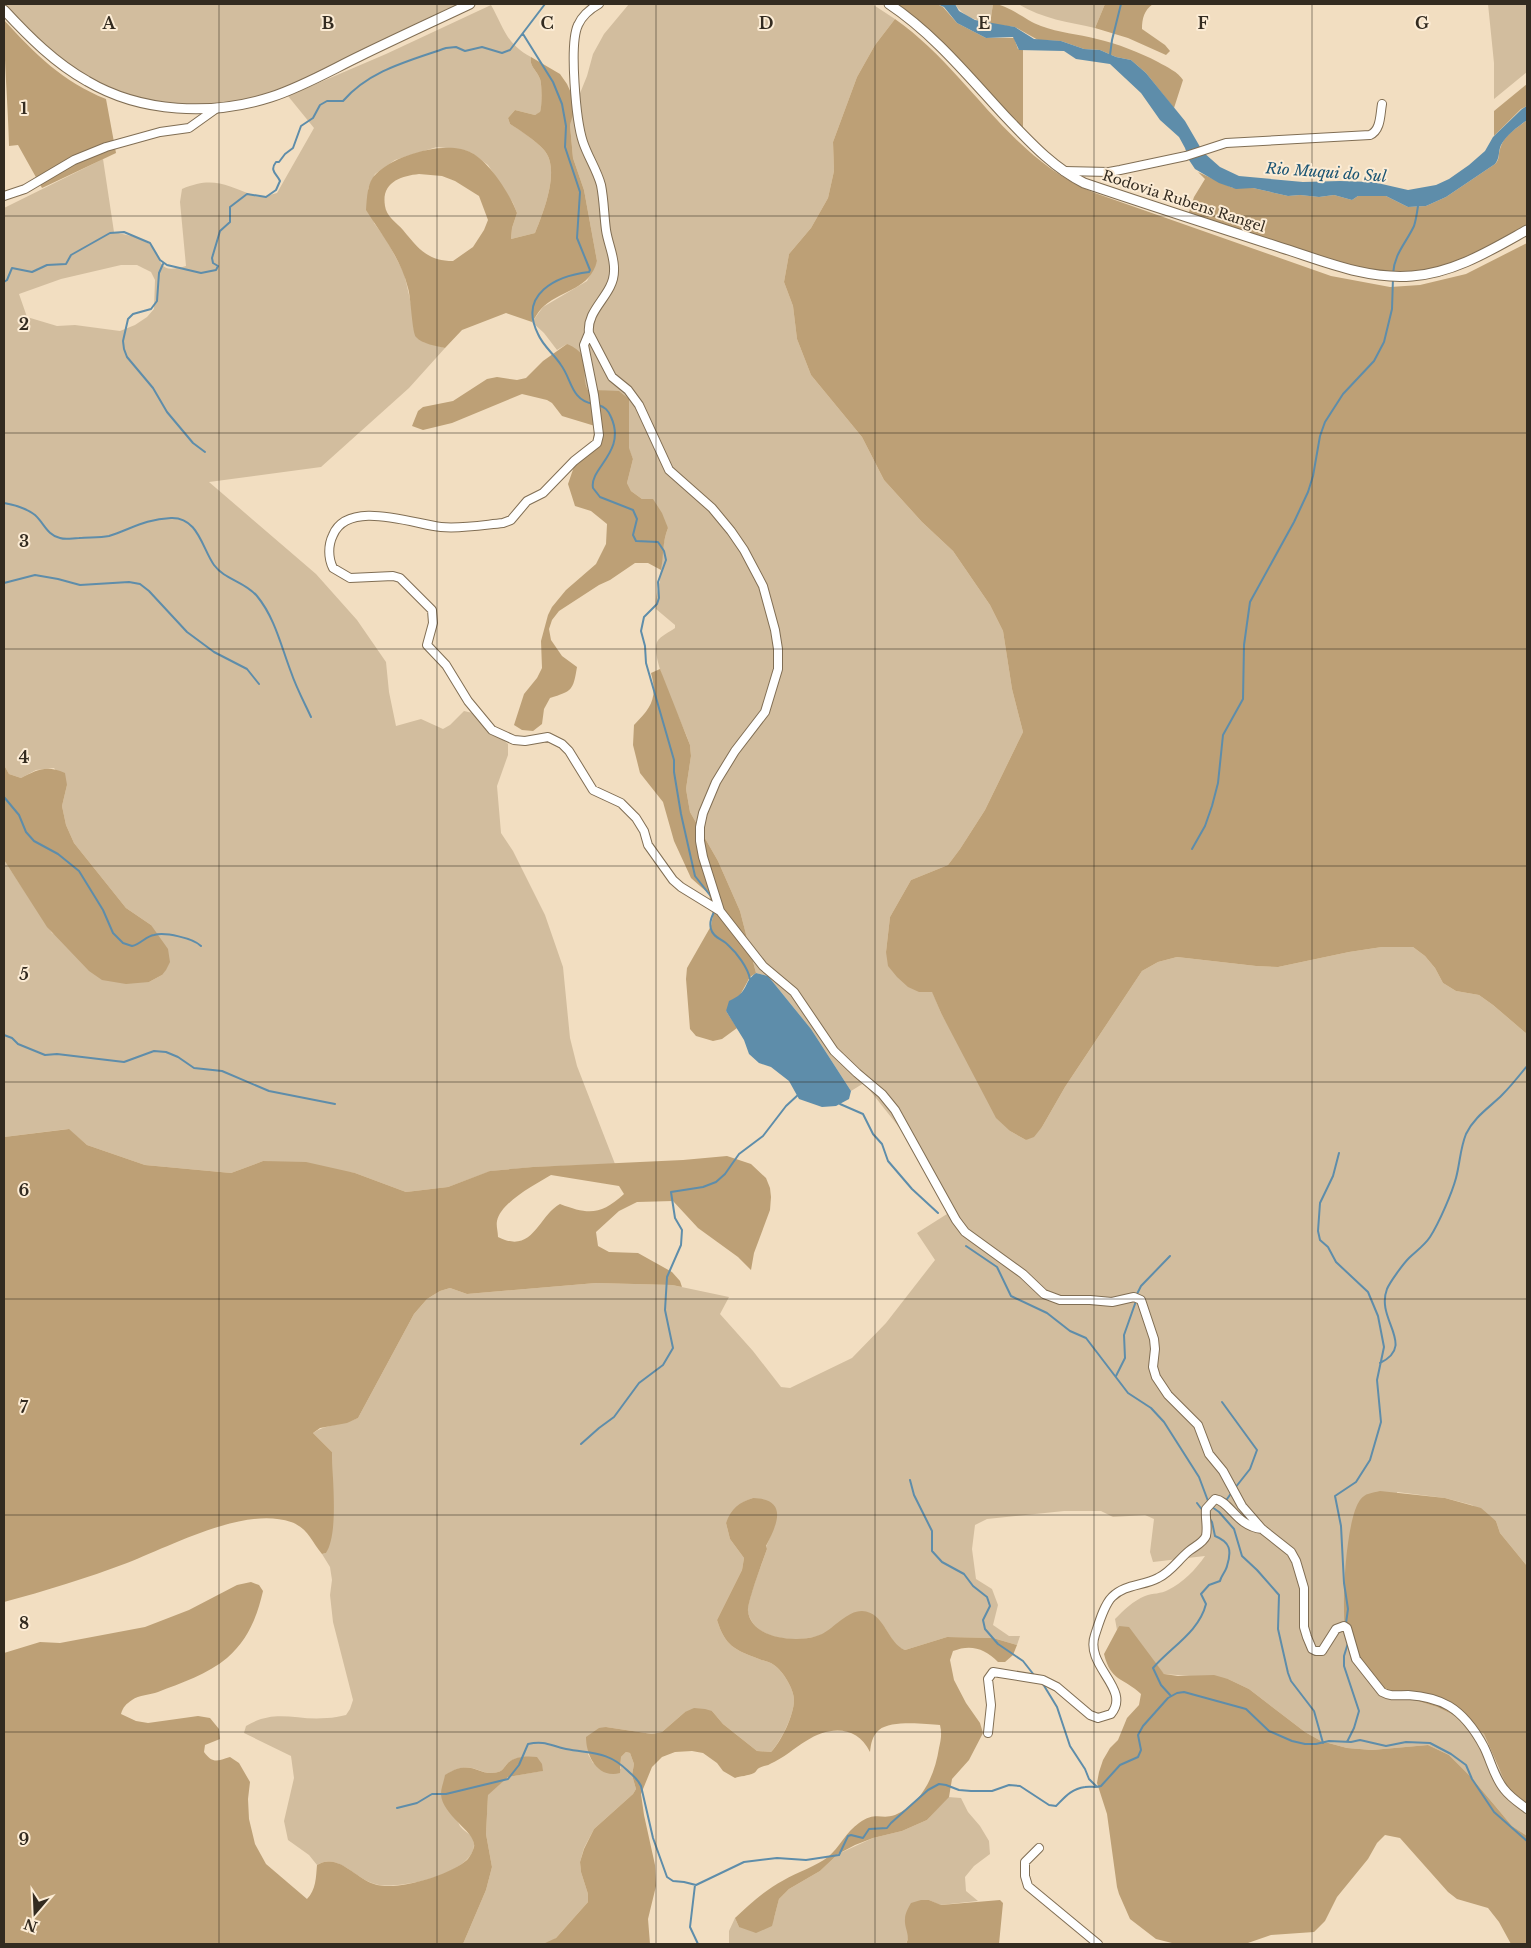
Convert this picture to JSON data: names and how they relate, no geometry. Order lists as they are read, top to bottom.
{
  "streets": {
    "main road": ["Rodovia Rubens Rangel"]
  },
  "water": ["Rio Muqui do Sul"],
  "north": "bottom",
  "grid": {
    "columns": [
      "A",
      "B",
      "C",
      "D",
      "E",
      "F",
      "G"
    ],
    "rows": [
      "1",
      "2",
      "3",
      "4",
      "5",
      "6",
      "7",
      "8",
      "9"
    ]
  }
}
